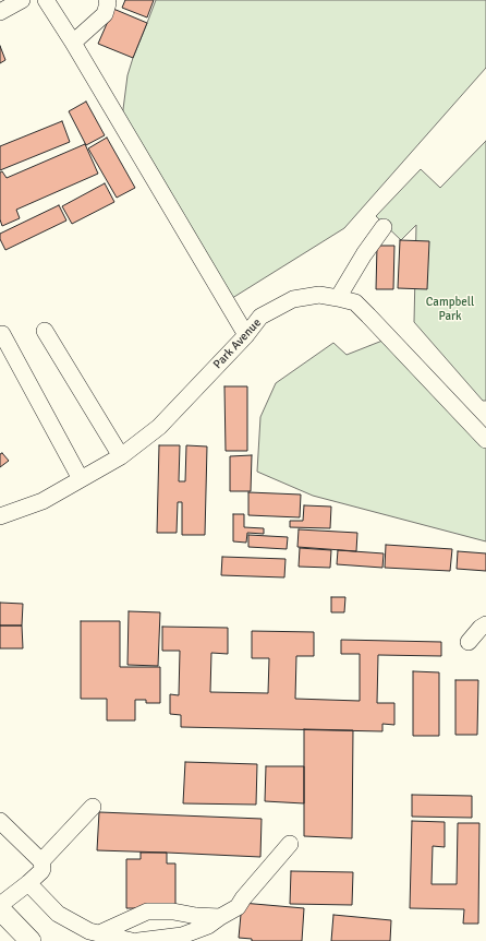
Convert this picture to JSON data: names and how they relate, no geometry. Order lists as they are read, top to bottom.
{
  "streets": {
    "street": ["Park Avenue"]
  },
  "parks": ["Campbell Park"]
}
